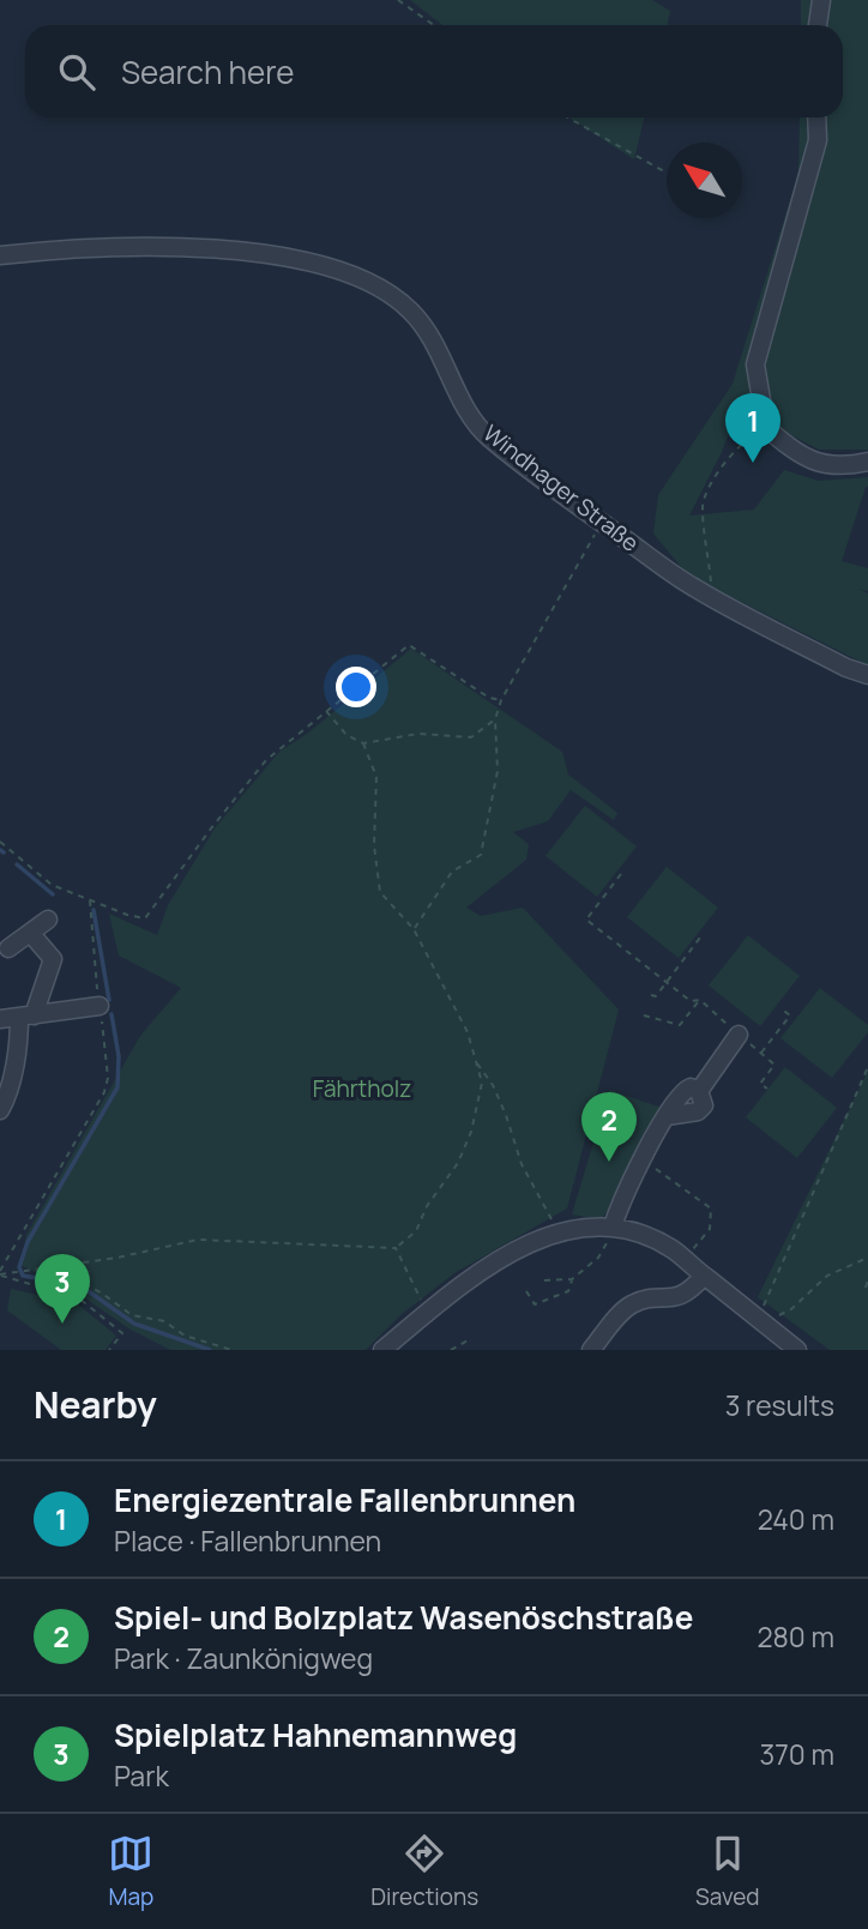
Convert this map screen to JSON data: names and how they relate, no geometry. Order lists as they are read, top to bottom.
{
  "streets": {
    "street": ["Windhager Straße"]
  },
  "parks": ["Fährtholz"],
  "north": "top left",
  "page": {
    "search": "Search here",
    "pins": ["1", "2", "3"],
    "heading": ["Nearby", "3 results"],
    "list": [
      {
        "mark": "1",
        "name": "Energiezentrale Fallenbrunnen",
        "note": "Place · Fallenbrunnen",
        "value": "240 m"
      },
      {
        "mark": "2",
        "name": "Spiel- und Bolzplatz Wasenöschstraße",
        "note": "Park · Zaunkönigweg",
        "value": "280 m"
      },
      {
        "mark": "3",
        "name": "Spielplatz Hahnemannweg",
        "note": "Park",
        "value": "370 m"
      }
    ],
    "nav": ["Map", "Directions", "Saved"]
  }
}
